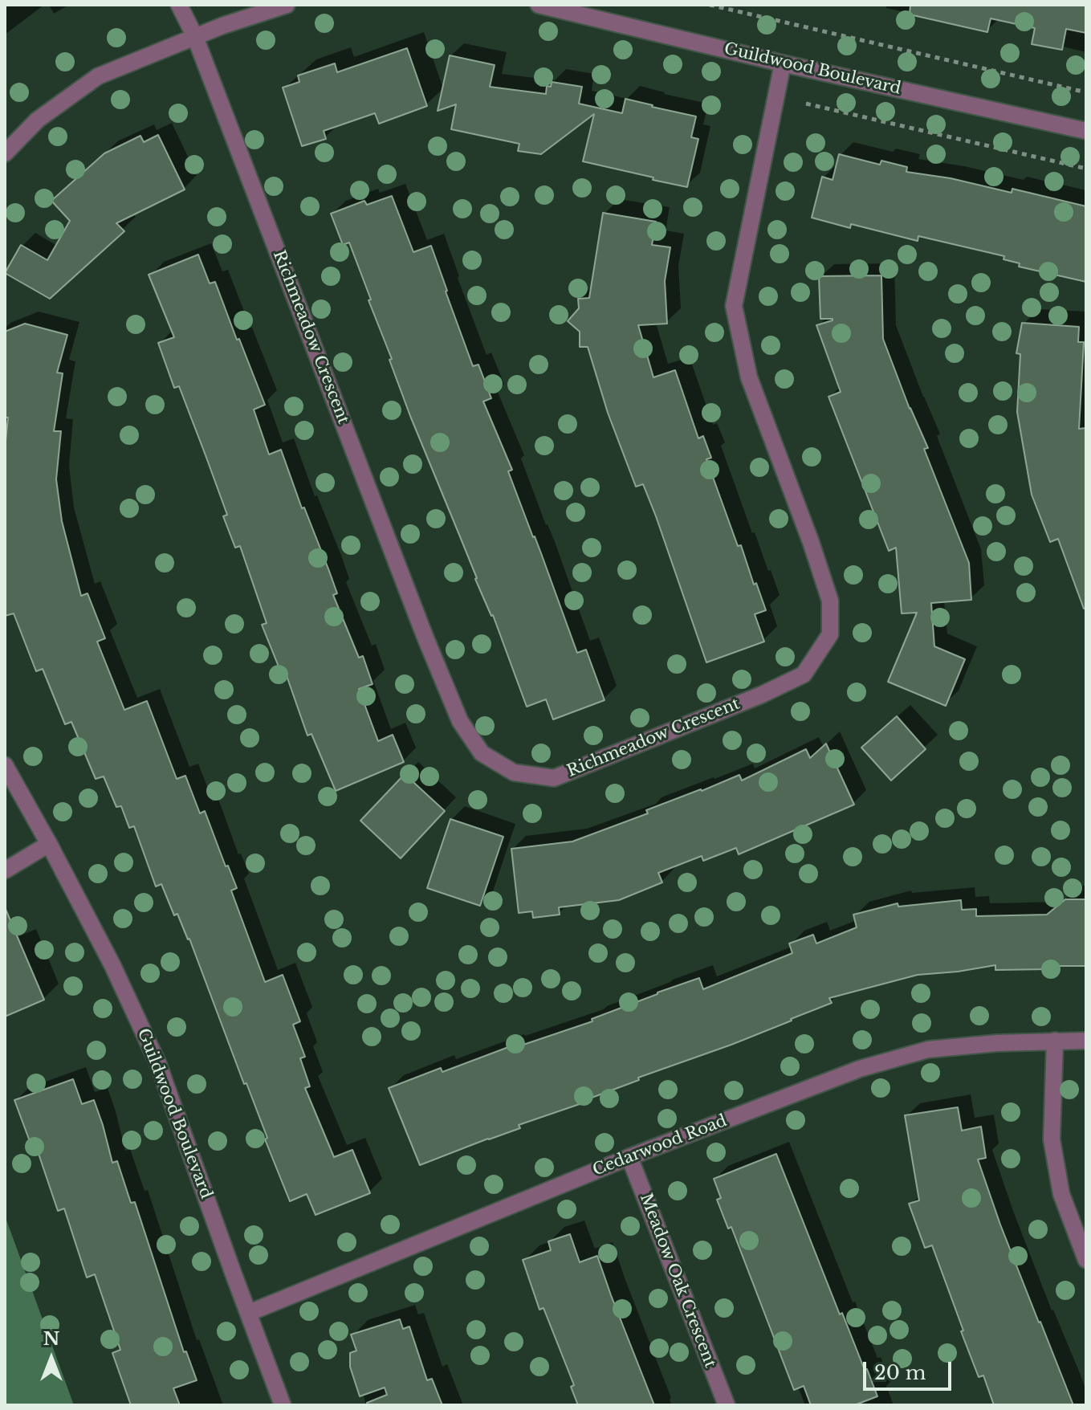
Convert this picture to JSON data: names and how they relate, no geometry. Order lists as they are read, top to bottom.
{
  "streets": {
    "street": [
      "Guildwood Boulevard",
      "Richmeadow Crescent",
      "Cedarwood Road",
      "Meadow Oak Crescent"
    ]
  },
  "crossings": [
    ["Guildwood Boulevard", "Richmeadow Crescent"],
    ["Guildwood Boulevard", "Cedarwood Road"],
    ["Cedarwood Road", "Meadow Oak Crescent"]
  ],
  "scale_bar": "20 m",
  "north": "top"
}
